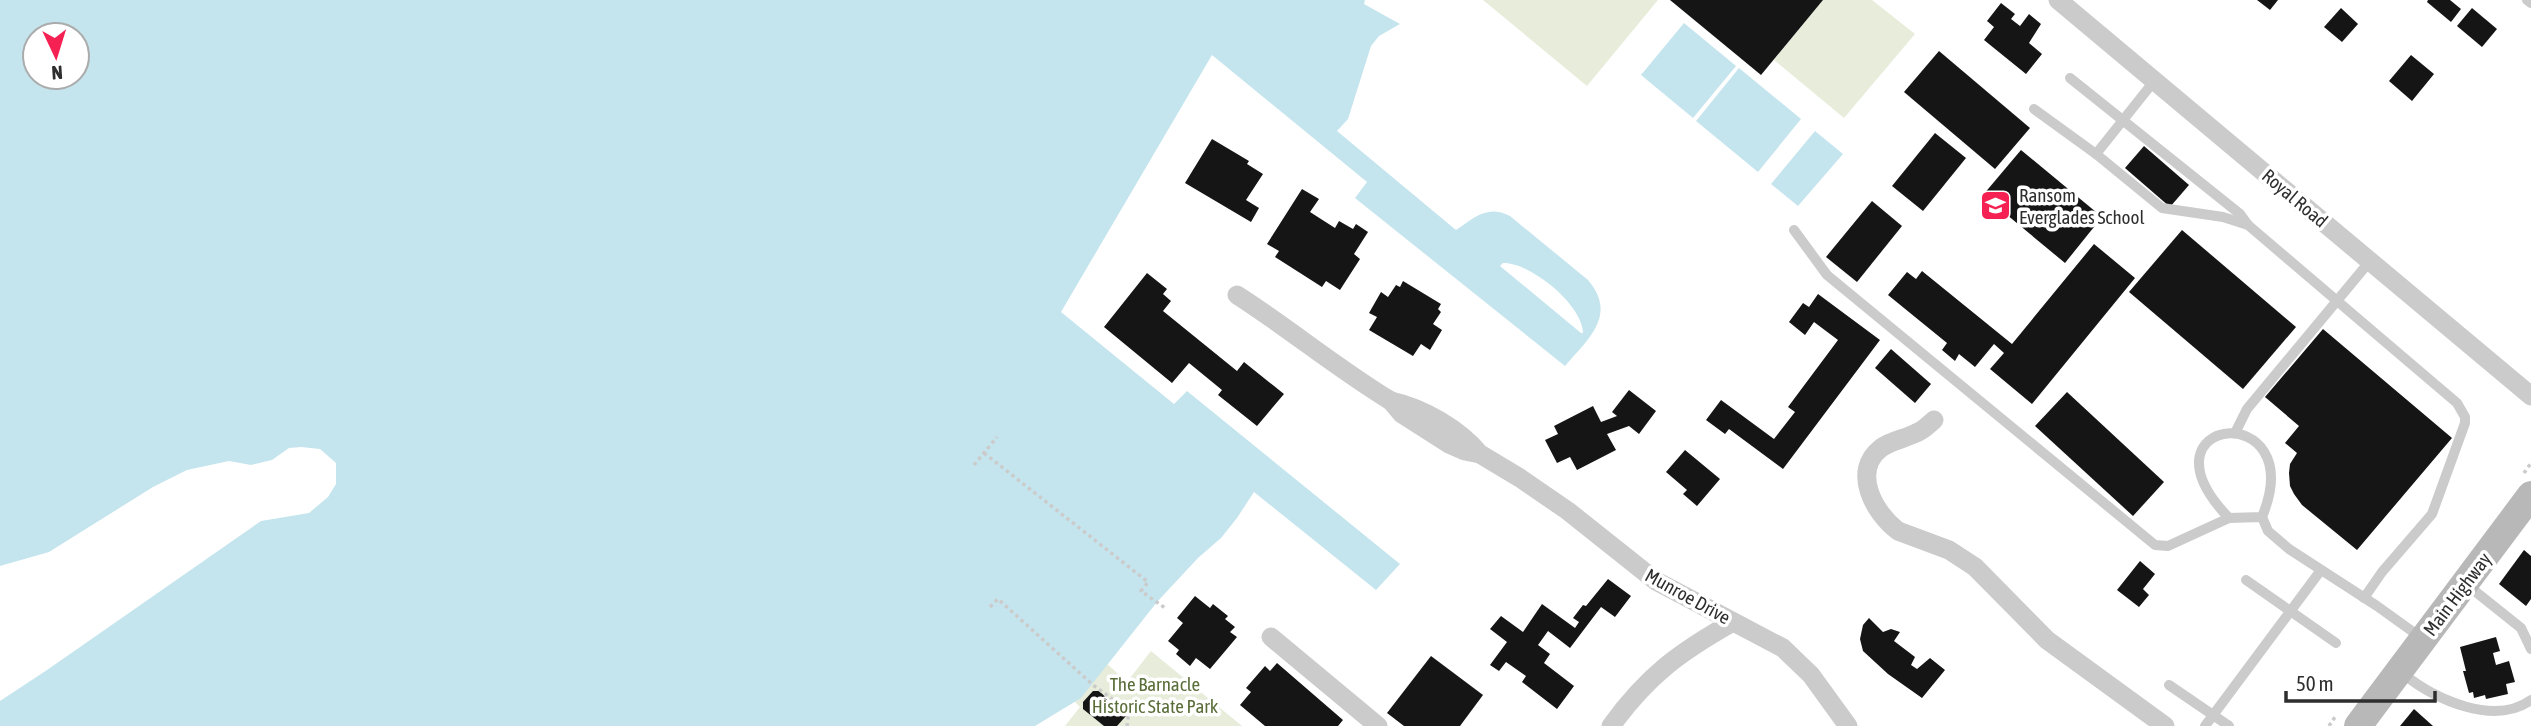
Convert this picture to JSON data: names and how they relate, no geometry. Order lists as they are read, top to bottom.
{
  "streets": {
    "main road": ["Main Highway"],
    "street": ["Royal Road", "Munroe Drive"]
  },
  "parks": ["The Barnacle Historic State Park"],
  "places": {
    "school or university": ["Ransom Everglades School"]
  },
  "scale_bar": "50 m",
  "north": "bottom"
}
